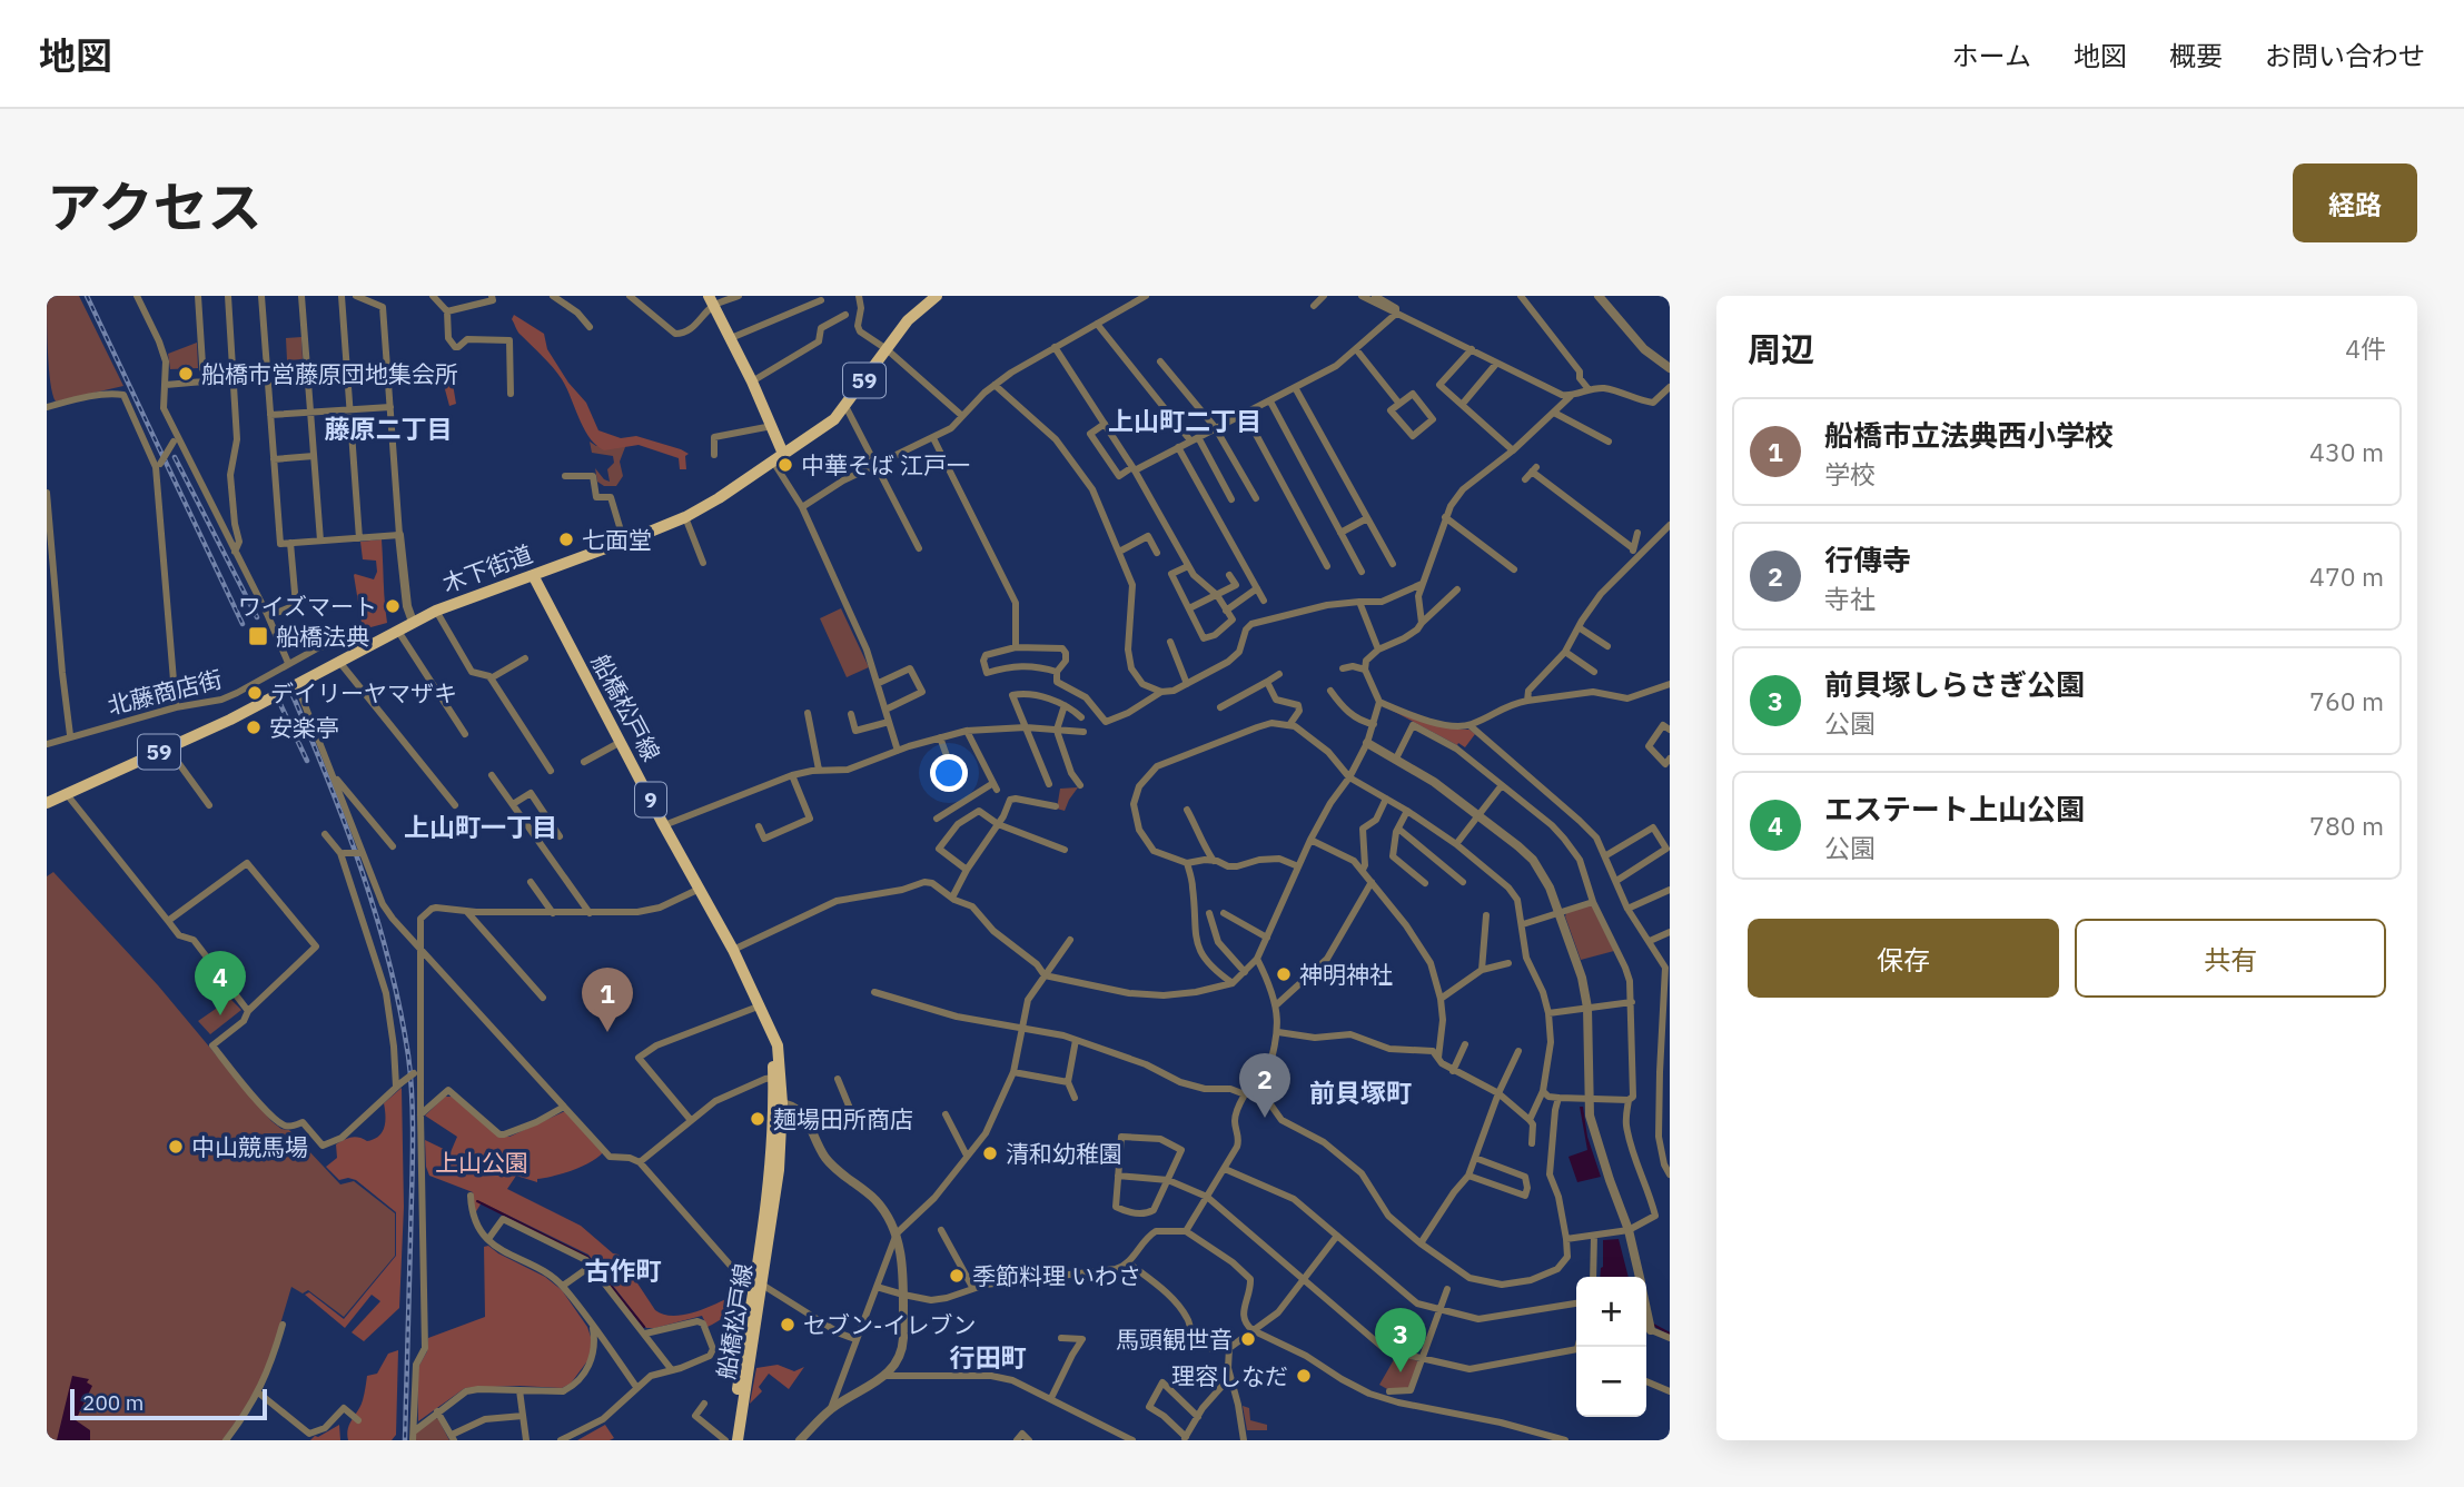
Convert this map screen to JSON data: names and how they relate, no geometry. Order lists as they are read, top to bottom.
{
  "streets": {
    "main road": [
      "59",
      "木下街道",
      "船橋松戸線",
      "9"
    ],
    "street": ["北藤商店街"]
  },
  "crossings": [
    ["木下街道", "北藤商店街"],
    ["木下街道", "船橋松戸線"]
  ],
  "districts": [
    "上山町二丁目",
    "藤原二丁目",
    "上山町一丁目",
    "前貝塚町",
    "古作町",
    "行田町"
  ],
  "parks": ["上山公園"],
  "places": {
    "other": [
      "船橋市営藤原団地集会所",
      "中華そば 江戸一",
      "七面堂",
      "ワイズマート",
      "デイリーヤマザキ",
      "安楽亭",
      "神明神社",
      "麺場田所商店",
      "中山競馬場",
      "清和幼稚園",
      "季節料理 いわさ",
      "セブン-イレブン",
      "馬頭観世音",
      "理容しなだ"
    ],
    "transit": ["船橋法典"]
  },
  "scale_bar": "200 m",
  "page": {
    "header": "地図",
    "nav": [
      "ホーム",
      "地図",
      "概要",
      "お問い合わせ"
    ],
    "title": "アクセス",
    "buttons": [
      "経路",
      ["保存", "共有"]
    ],
    "heading": ["周辺", "4件"],
    "list": [
      {
        "mark": "1",
        "name": "船橋市立法典西小学校",
        "note": "学校",
        "value": "430 m"
      },
      {
        "mark": "2",
        "name": "行傳寺",
        "note": "寺社",
        "value": "470 m"
      },
      {
        "mark": "3",
        "name": "前貝塚しらさぎ公園",
        "note": "公園",
        "value": "760 m"
      },
      {
        "mark": "4",
        "name": "エステート上山公園",
        "note": "公園",
        "value": "780 m"
      }
    ],
    "pins": [
      "4",
      "1",
      "2",
      "3"
    ],
    "map_buttons": ["+", "−"],
    "scale": "200 m"
  }
}
